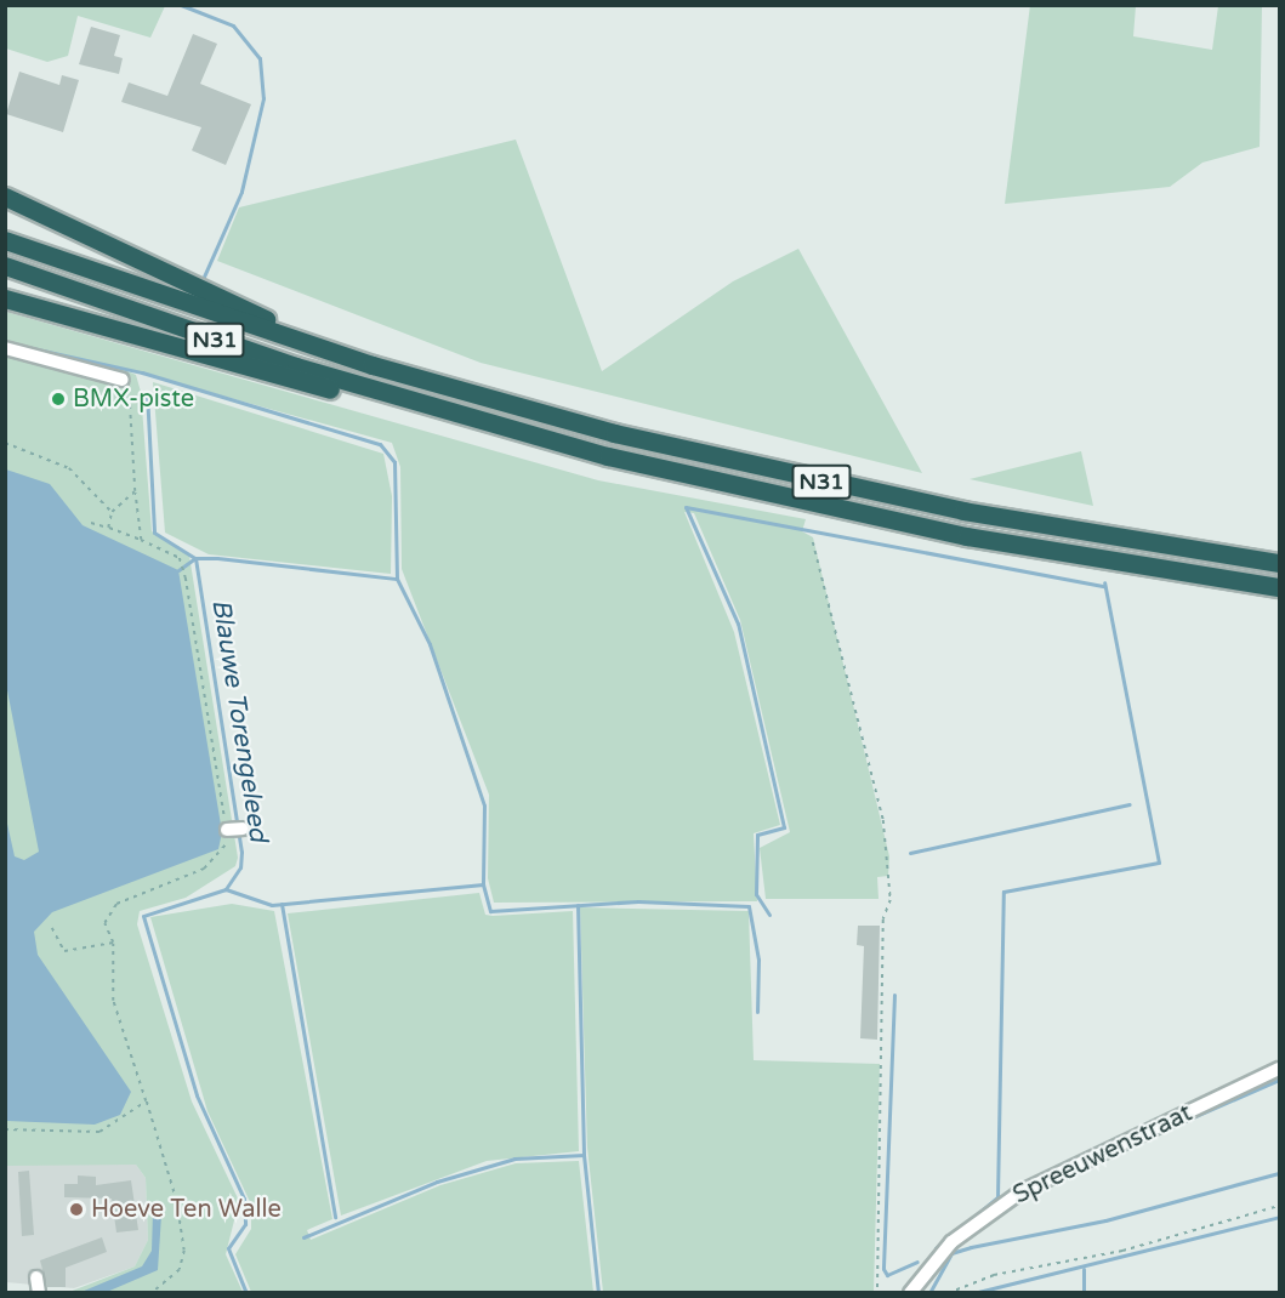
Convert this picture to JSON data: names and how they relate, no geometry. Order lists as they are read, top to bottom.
{
  "streets": {
    "highway": ["N31"],
    "street": ["Spreeuwenstraat"]
  },
  "water": ["Blauwe Torengeleed"],
  "places": ["BMX-piste", "Hoeve Ten Walle"]
}
